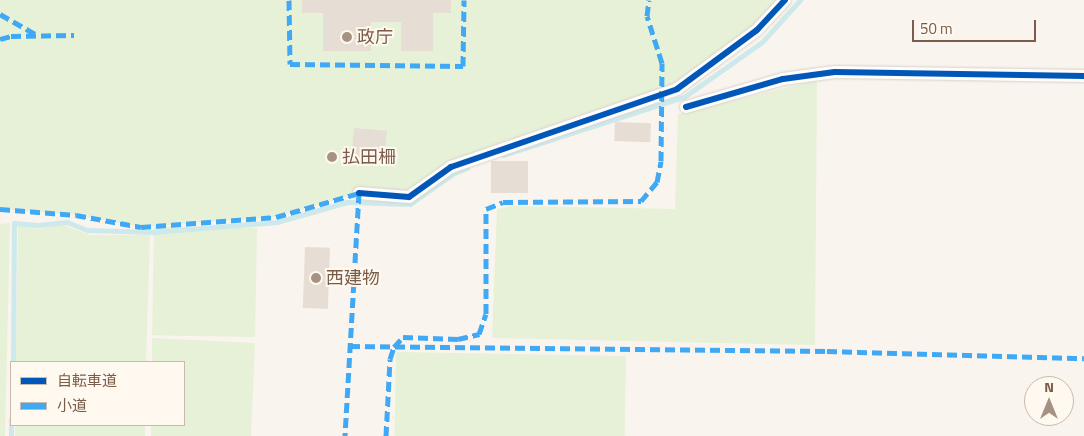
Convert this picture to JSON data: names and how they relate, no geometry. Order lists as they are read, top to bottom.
{
  "places": ["政庁", "払田柵", "西建物"],
  "legend": ["自転車道", "小道"],
  "scale_bar": "50 m",
  "north": "top"
}
